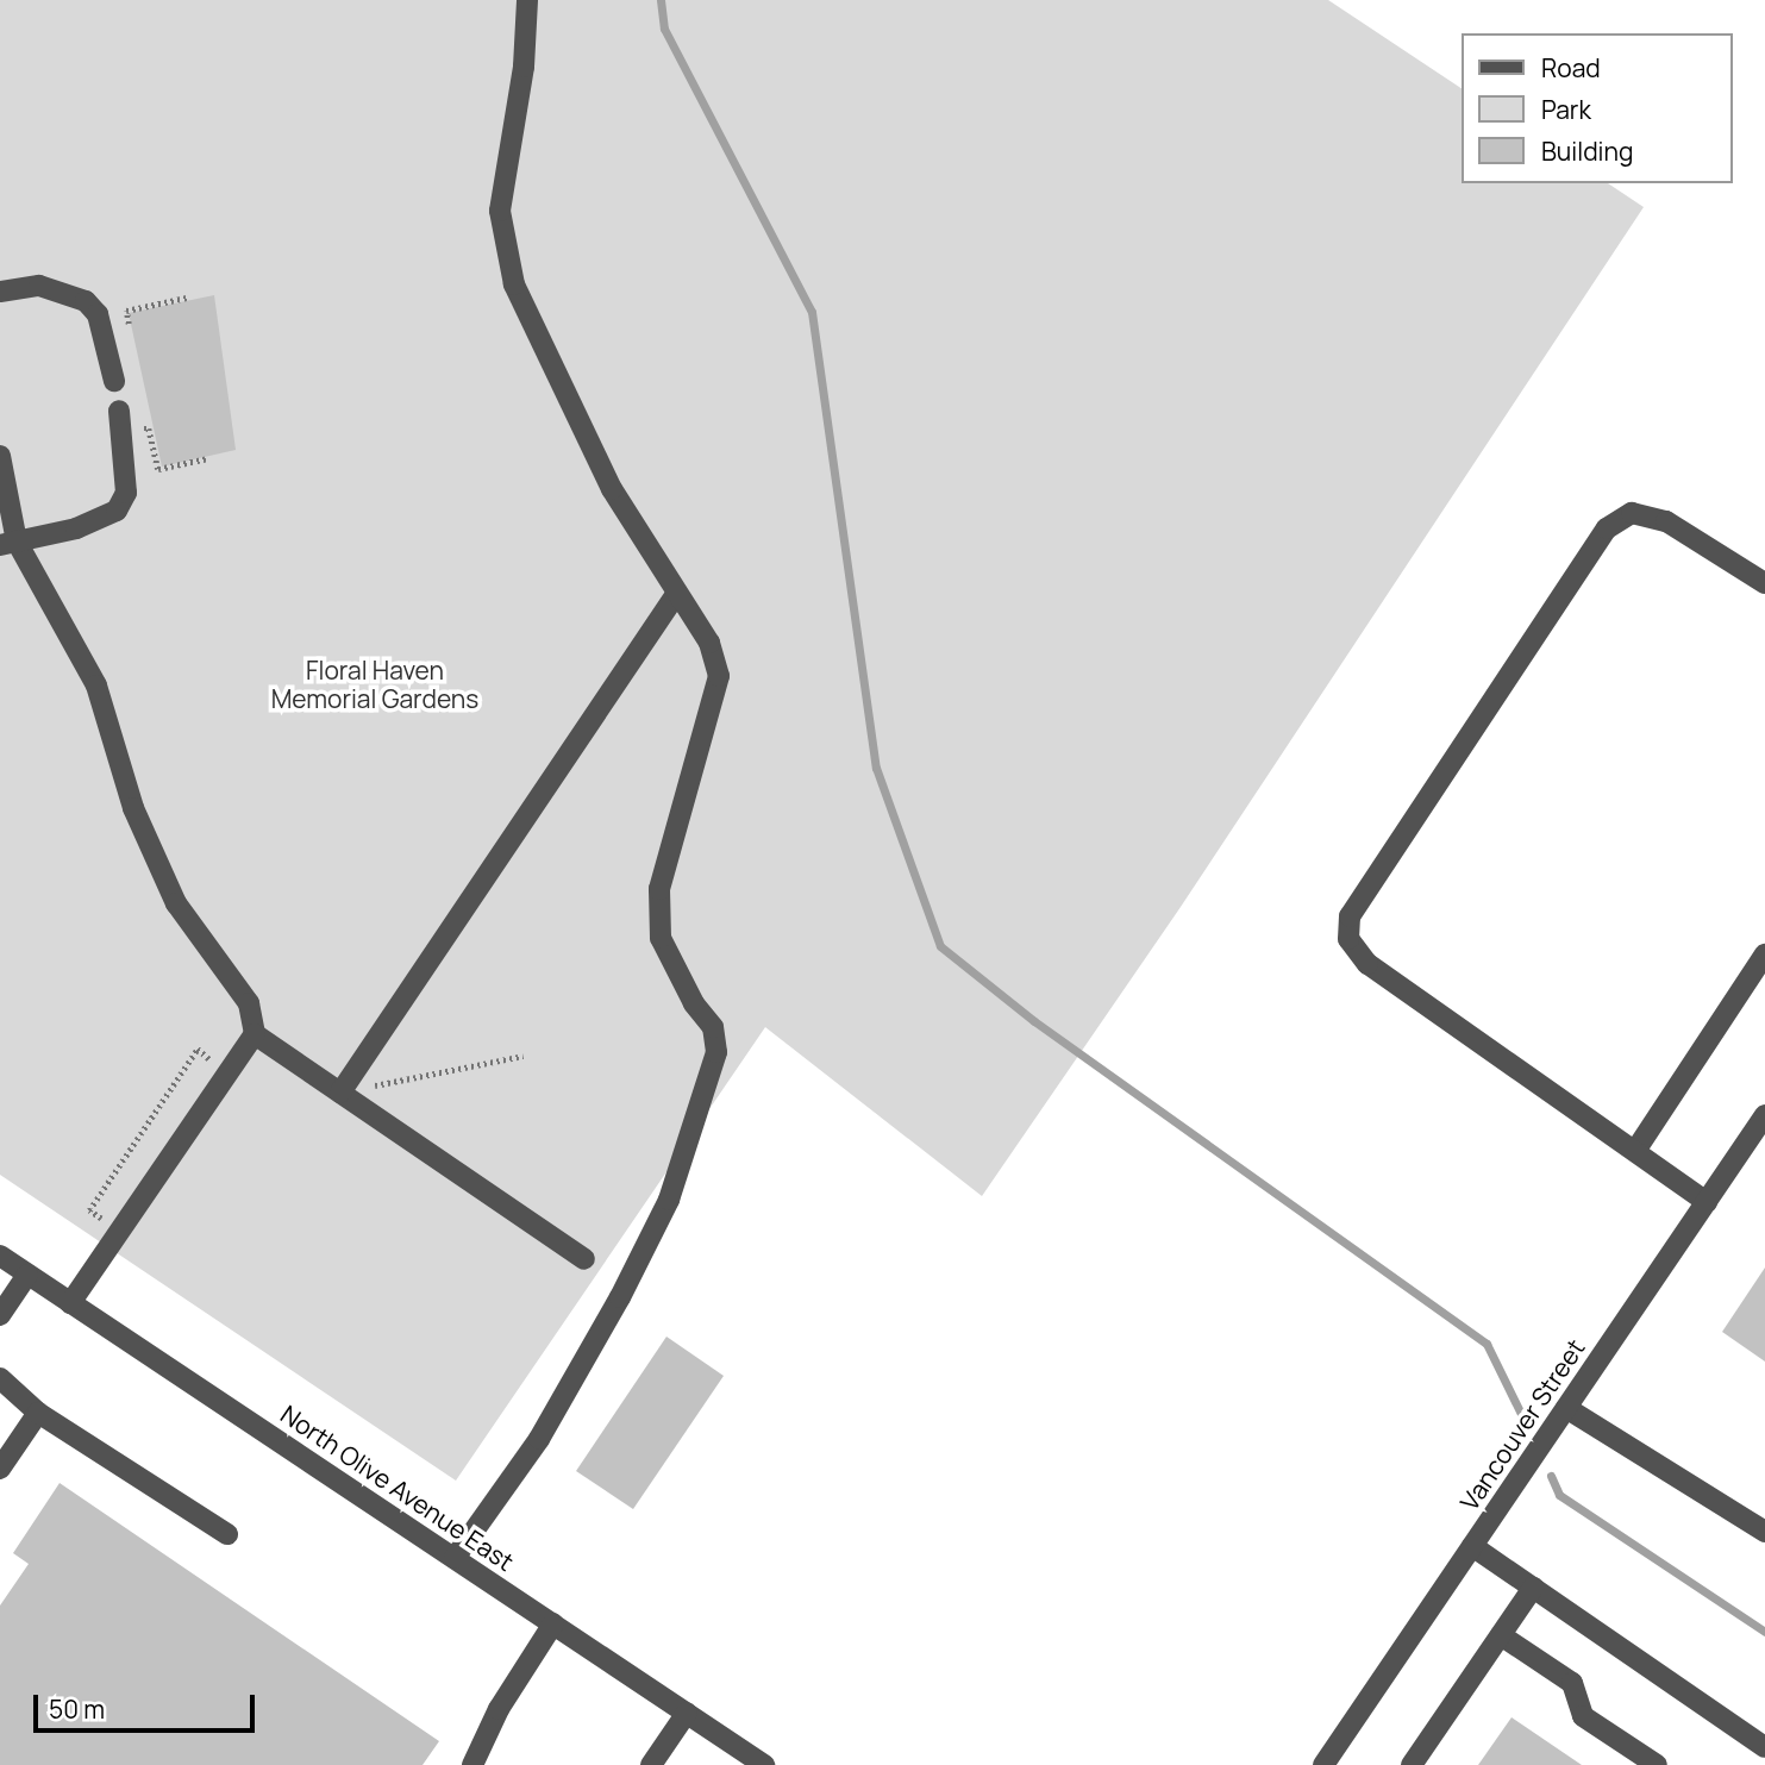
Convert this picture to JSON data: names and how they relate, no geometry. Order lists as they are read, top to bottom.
{
  "streets": {
    "street": ["Vancouver Street", "North Olive Avenue East"]
  },
  "parks": ["Floral Haven Memorial Gardens"],
  "legend": ["Road", "Park", "Building"],
  "scale_bar": "50 m"
}
